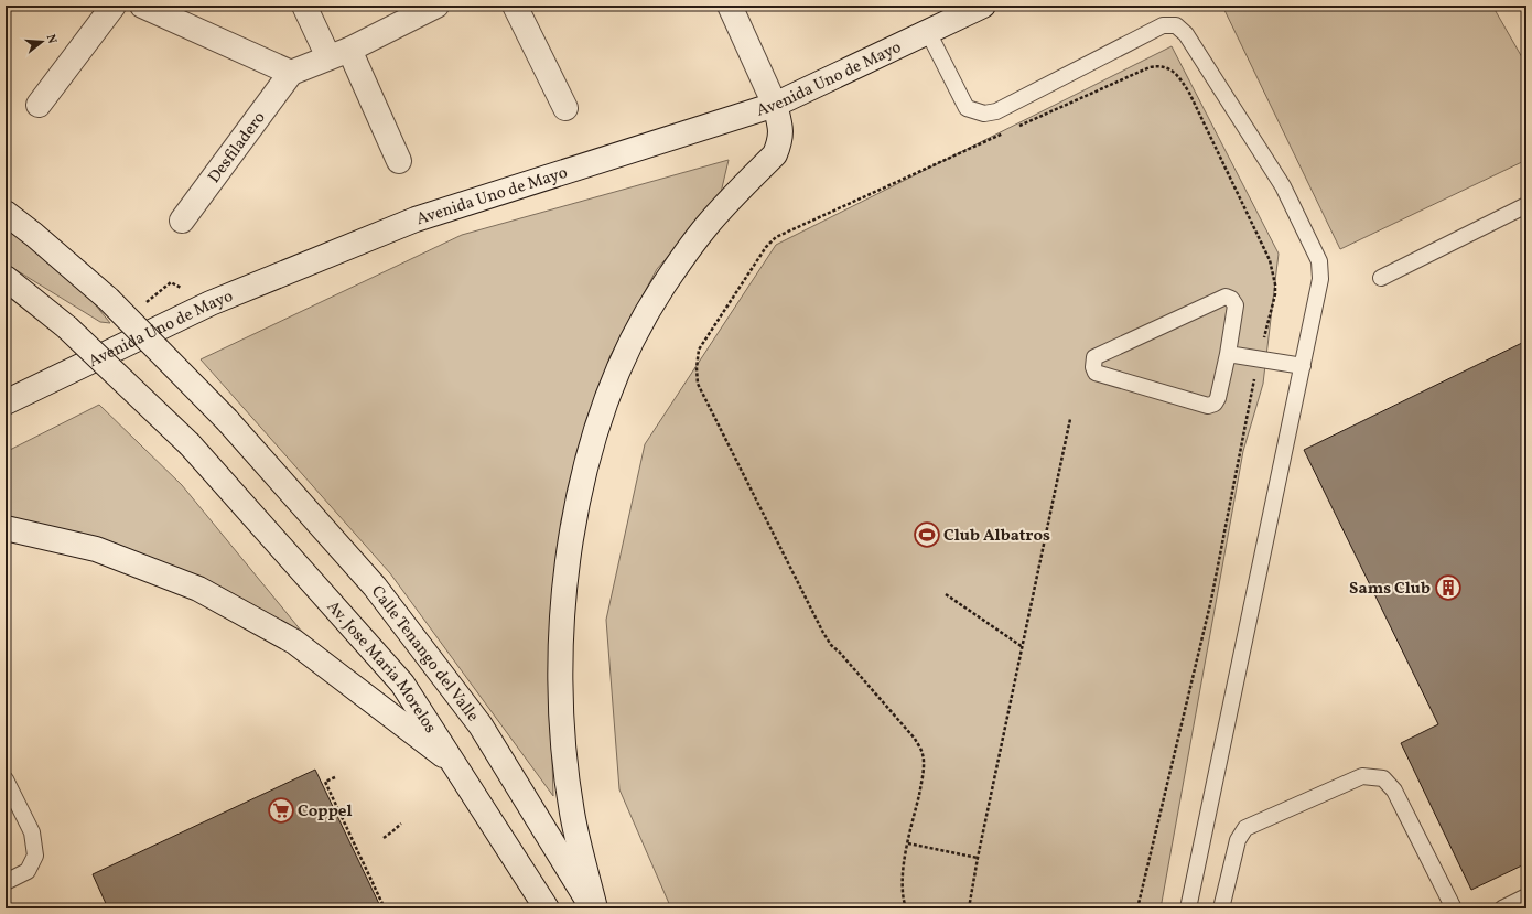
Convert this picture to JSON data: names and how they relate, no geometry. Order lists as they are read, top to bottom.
{
  "streets": {
    "main road": [
      "Avenida Uno de Mayo",
      "Desfiladero",
      "Calle Tenango del Valle",
      "Av. Jose Maria Morelos"
    ]
  },
  "places": {
    "sports": ["Club Albatros"],
    "building": ["Sams Club"],
    "supermarket": ["Coppel"]
  },
  "north": "right"
}
